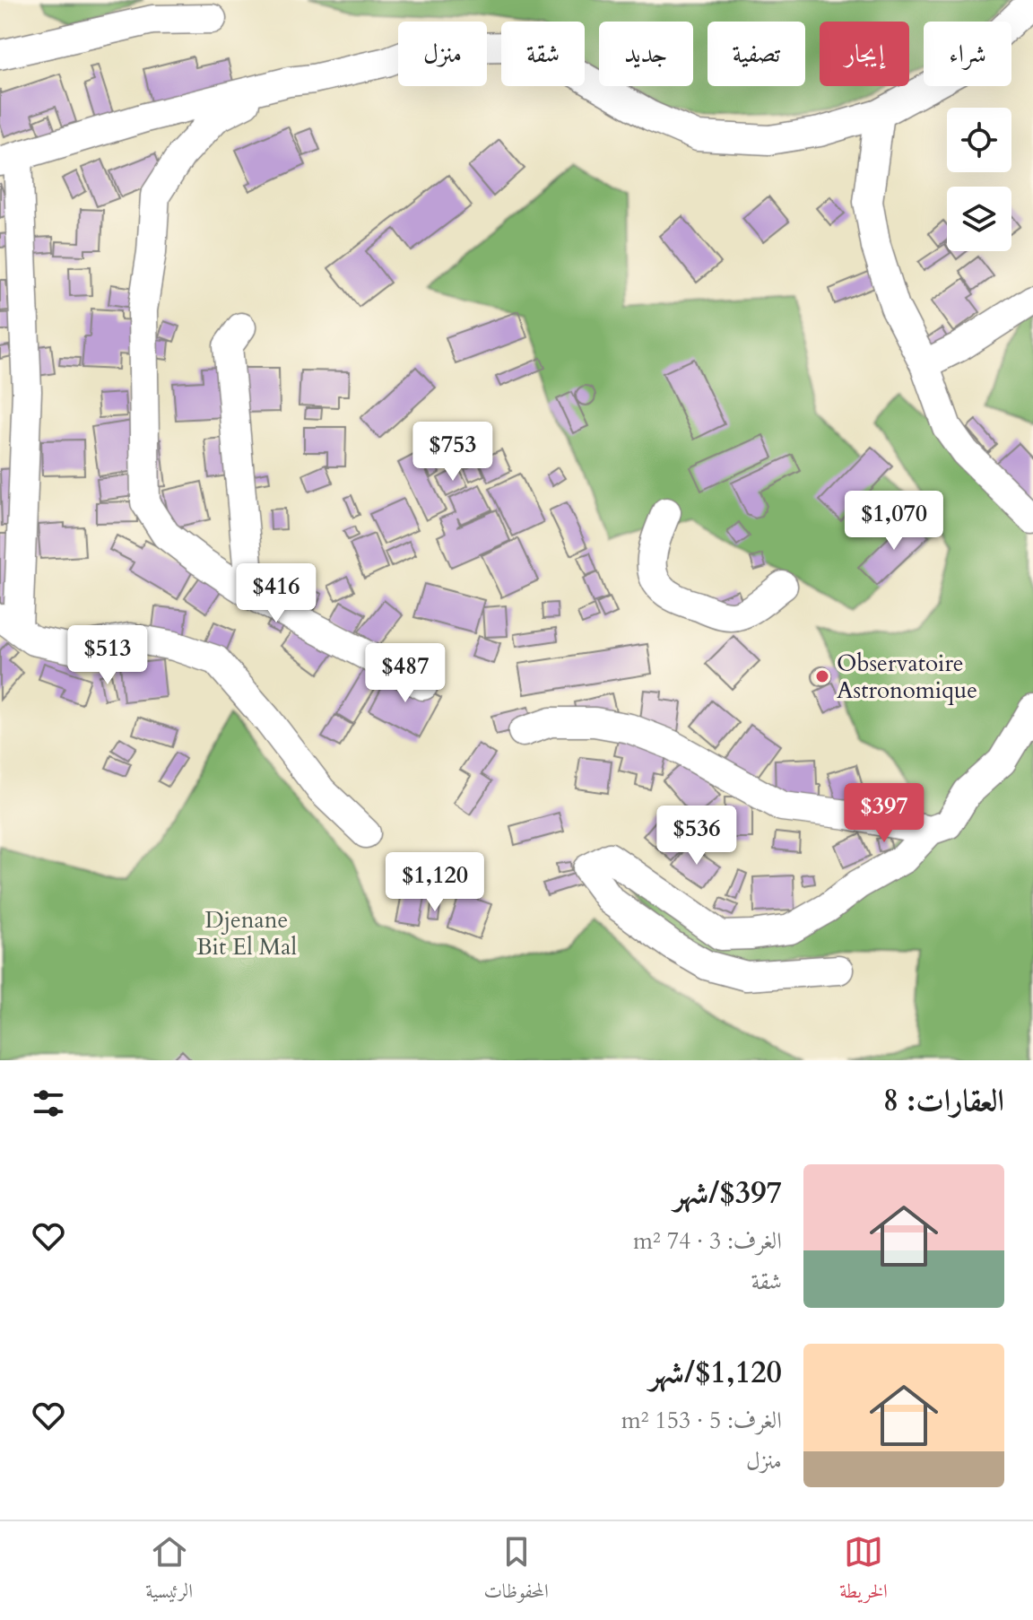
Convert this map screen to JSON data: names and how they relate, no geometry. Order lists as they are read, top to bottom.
{
  "parks": ["Djenane Bit El Mal"],
  "places": ["Observatoire Astronomique"],
  "page": {
    "chip": [
      "شراء",
      "إيجار",
      "تصفية",
      "جديد",
      "شقة",
      "منزل"
    ],
    "price": [
      "$753",
      "$1,070",
      "$416",
      "$513",
      "$487",
      "$397",
      "$536",
      "$1,120"
    ],
    "heading": "العقارات: 8",
    "list": [
      {
        "name": "$397/شهر",
        "note": "الغرف: 3 · 74 m² · شقة"
      },
      {
        "name": "$1,120/شهر",
        "note": "الغرف: 5 · 153 m² · منزل"
      }
    ],
    "tabs": ["الخريطة", "المحفوظات", "الرئيسية"]
  }
}
